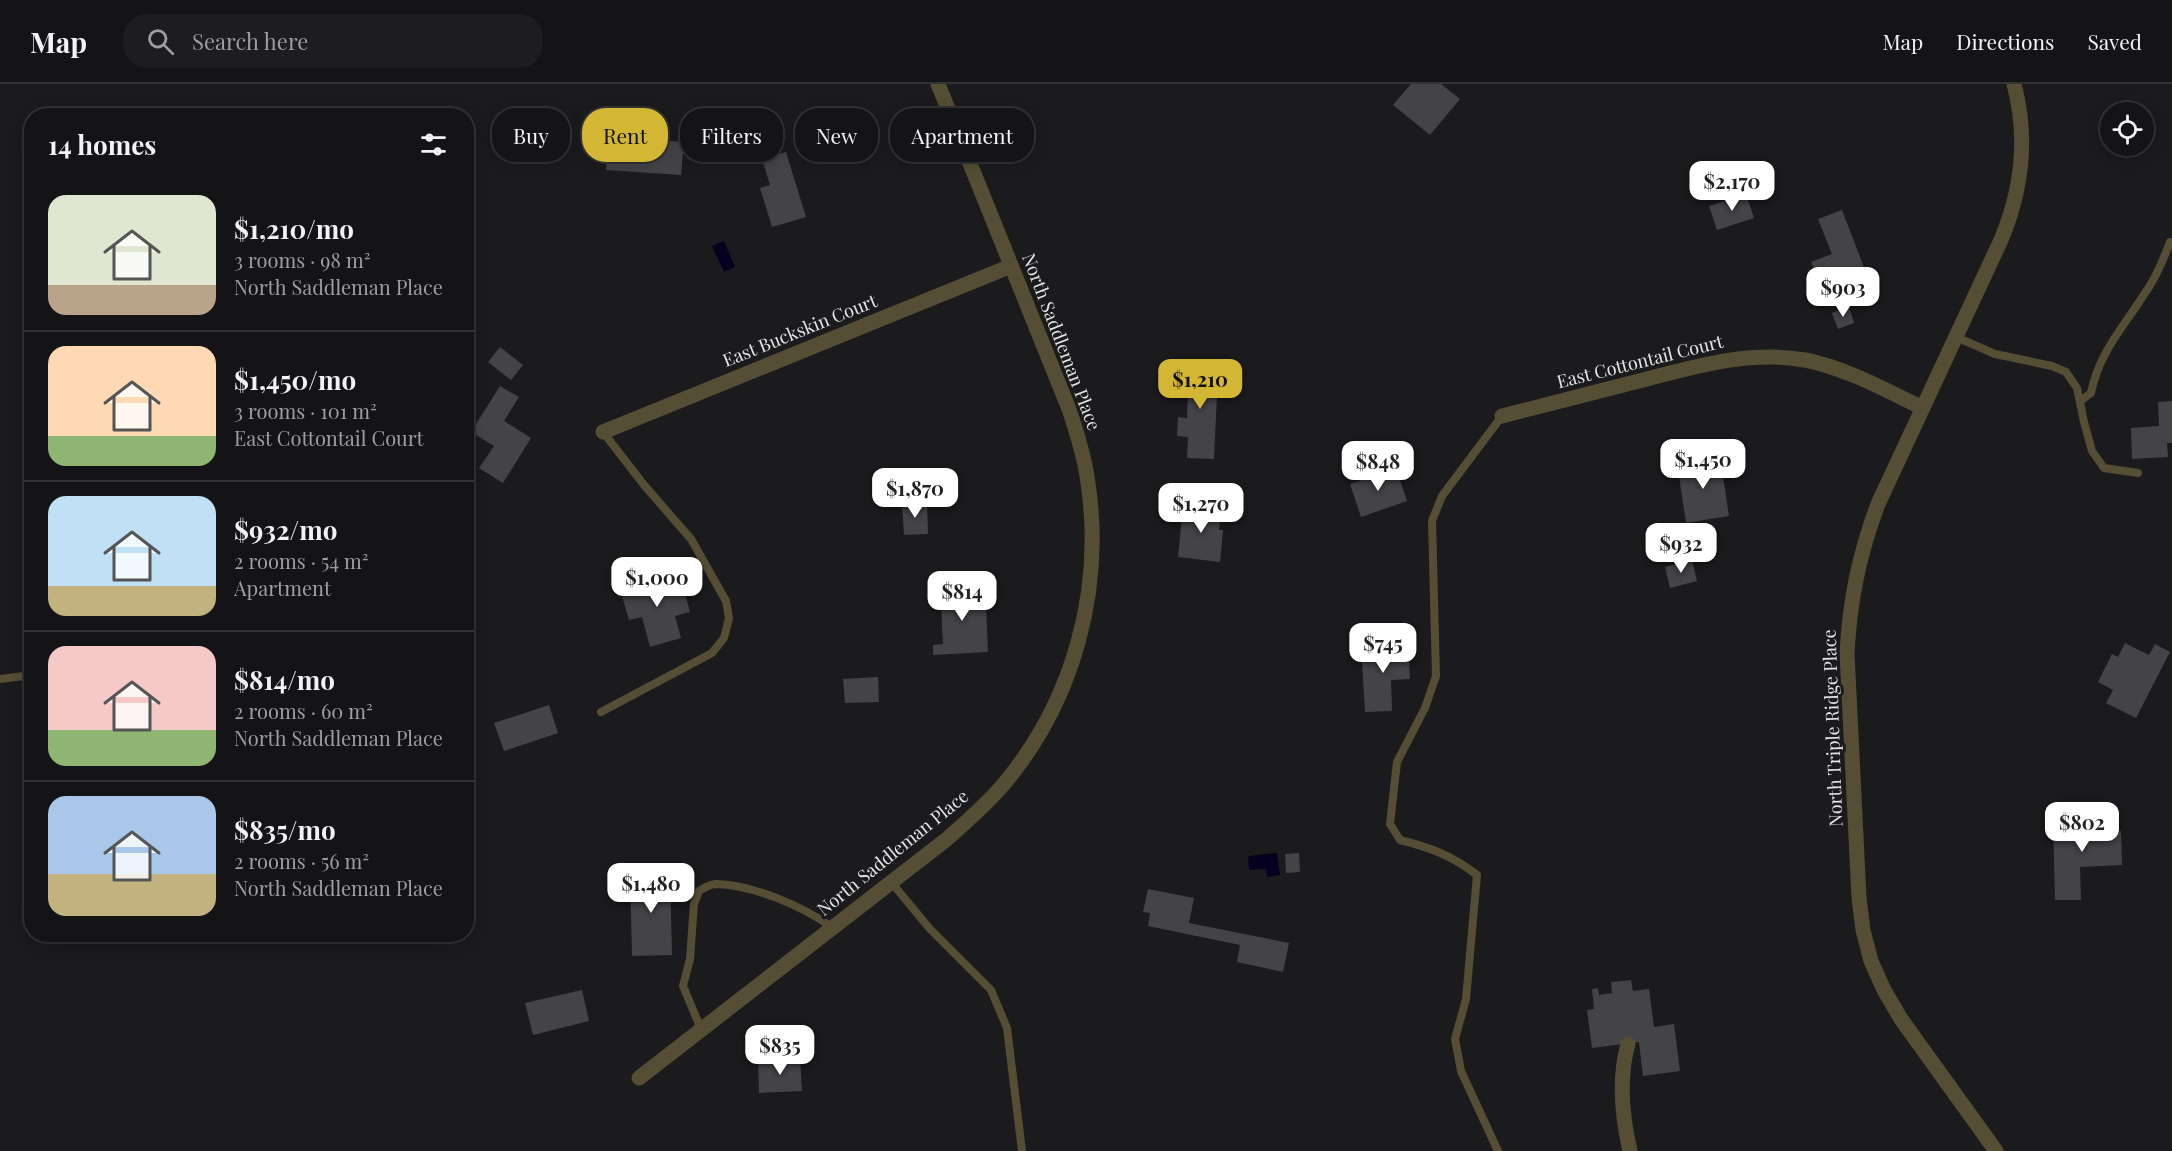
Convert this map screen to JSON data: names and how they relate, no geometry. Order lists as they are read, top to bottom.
{
  "streets": {
    "street": [
      "East Buckskin Court",
      "North Saddleman Place",
      "East Cottontail Court",
      "North Triple Ridge Place"
    ]
  },
  "crossings": [
    ["East Buckskin Court", "North Saddleman Place"],
    ["East Cottontail Court", "North Triple Ridge Place"]
  ],
  "page": {
    "header": "Map",
    "search": "Search here",
    "nav": ["Map", "Directions", "Saved"],
    "chip": [
      "Buy",
      "Rent",
      "Filters",
      "New",
      "Apartment"
    ],
    "heading": "14 homes",
    "price": [
      "$2,170",
      "$903",
      "$1,210",
      "$1,450",
      "$848",
      "$1,870",
      "$1,270",
      "$932",
      "$1,000",
      "$814",
      "$745",
      "$802",
      "$1,480",
      "$835"
    ],
    "list": [
      {
        "name": "$1,210/mo",
        "note": "3 rooms · 98 m² · North Saddleman Place"
      },
      {
        "name": "$1,450/mo",
        "note": "3 rooms · 101 m² · East Cottontail Court"
      },
      {
        "name": "$932/mo",
        "note": "2 rooms · 54 m² · Apartment"
      },
      {
        "name": "$814/mo",
        "note": "2 rooms · 60 m² · North Saddleman Place"
      },
      {
        "name": "$835/mo",
        "note": "2 rooms · 56 m² · North Saddleman Place"
      }
    ]
  }
}
